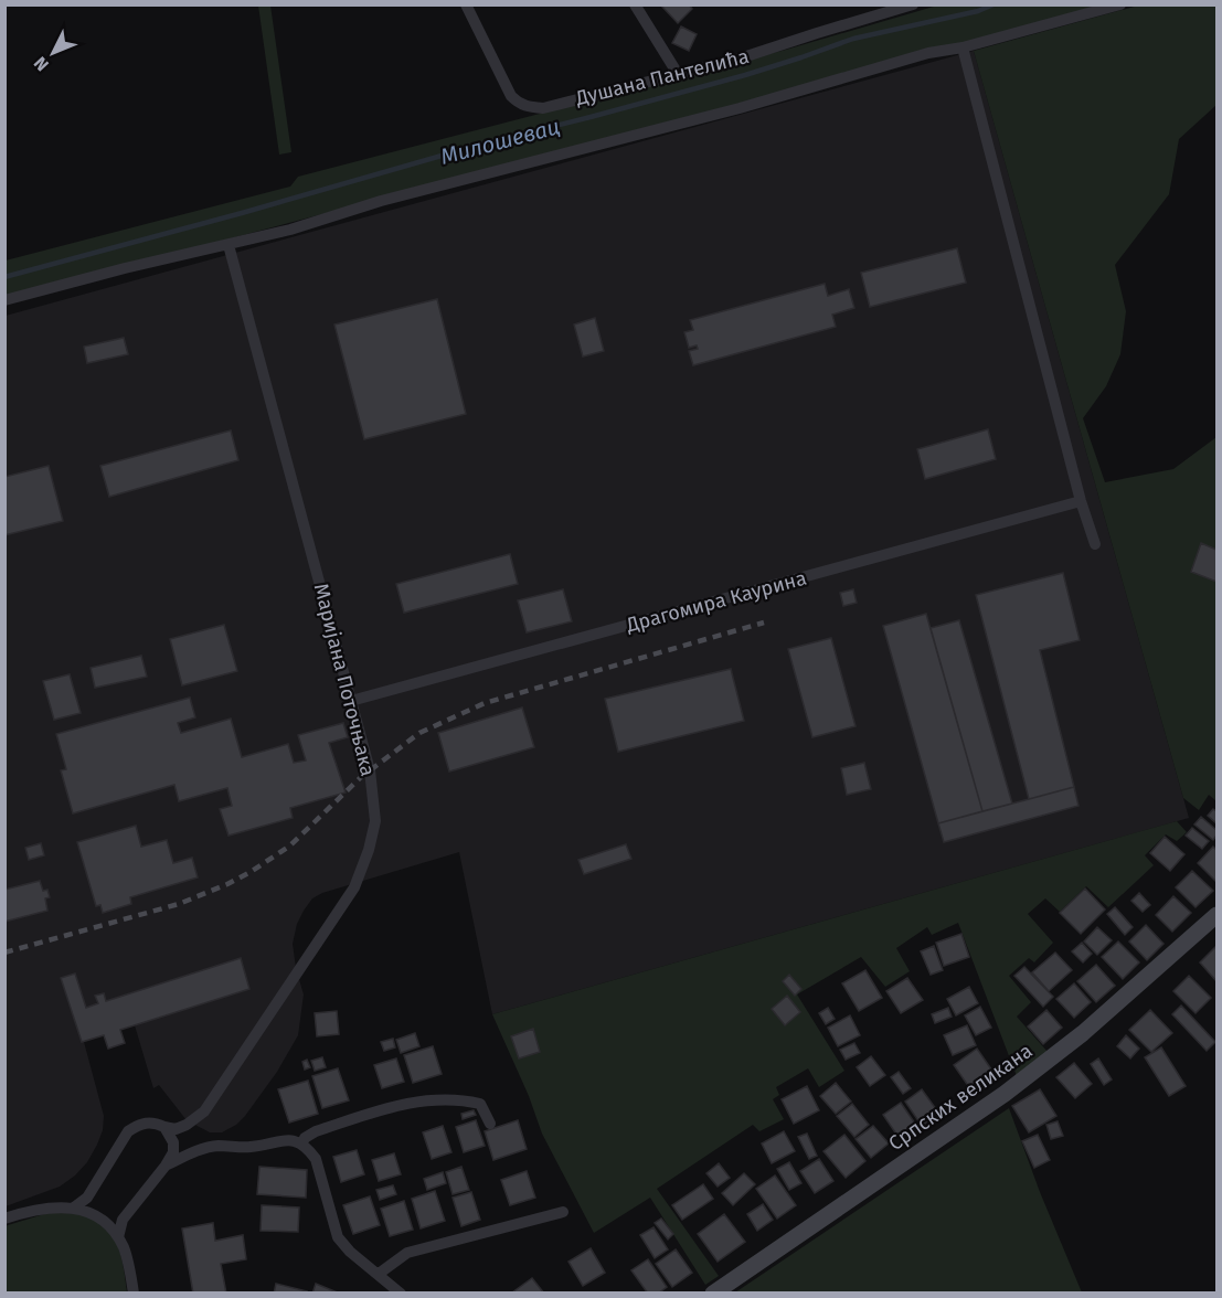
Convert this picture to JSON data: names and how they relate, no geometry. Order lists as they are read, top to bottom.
{
  "streets": {
    "main road": ["Српских великана"],
    "street": ["Душана Пантелића", "Драгомира Каурина", "Маријана Поточњака"]
  },
  "crossings": [
    ["Драгомира Каурина", "Маријана Поточњака"]
  ],
  "water": ["Милошевац"],
  "north": "bottom left"
}
